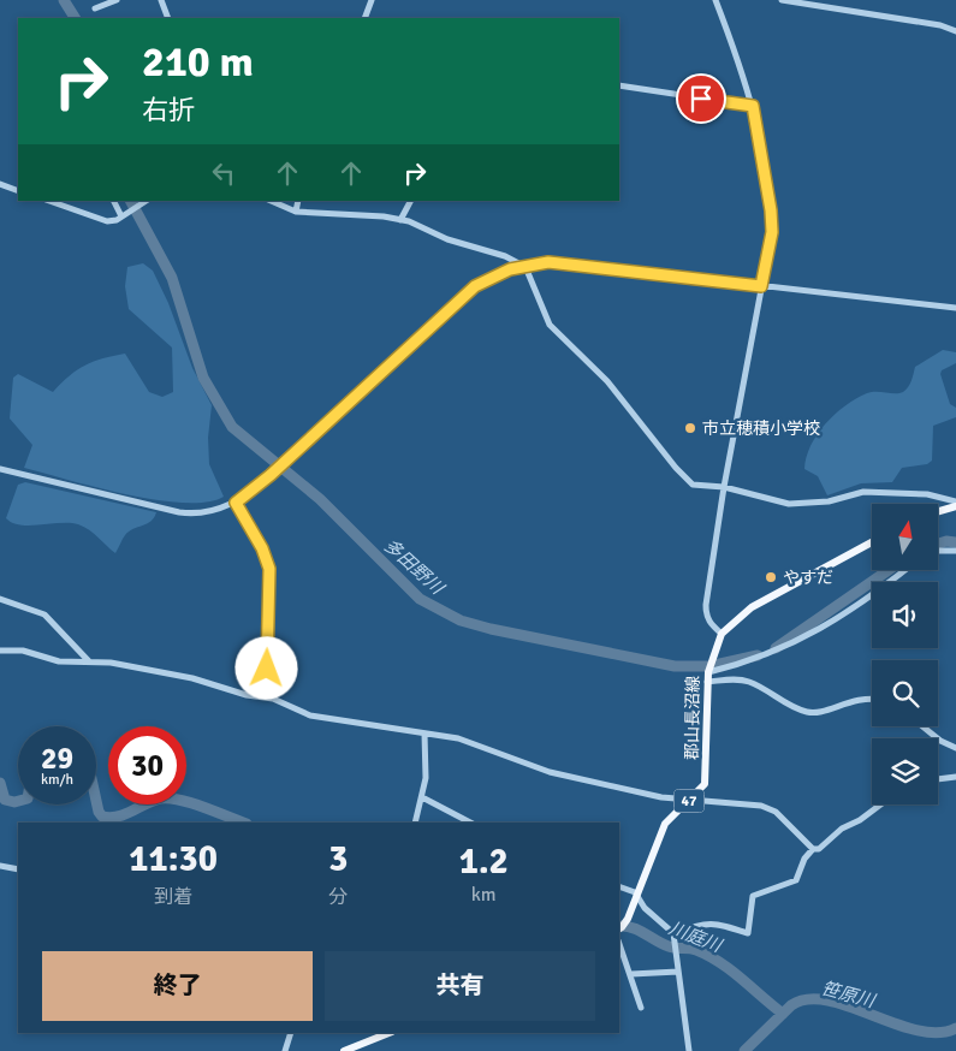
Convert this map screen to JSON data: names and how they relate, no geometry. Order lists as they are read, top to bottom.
{
  "streets": {
    "main road": ["郡山長沼線", "47"]
  },
  "water": ["多田野川", "川庭川", "笹原川"],
  "places": ["市立穂積小学校", "やすだ"],
  "north": "top",
  "page": {
    "turn": ["210 m", "右折"],
    "speed": "29 km/h",
    "limit": "30",
    "eta": [
      "11:30",
      "到着",
      "3",
      "分",
      "1.2",
      "km"
    ],
    "buttons": ["終了", "共有"]
  }
}
